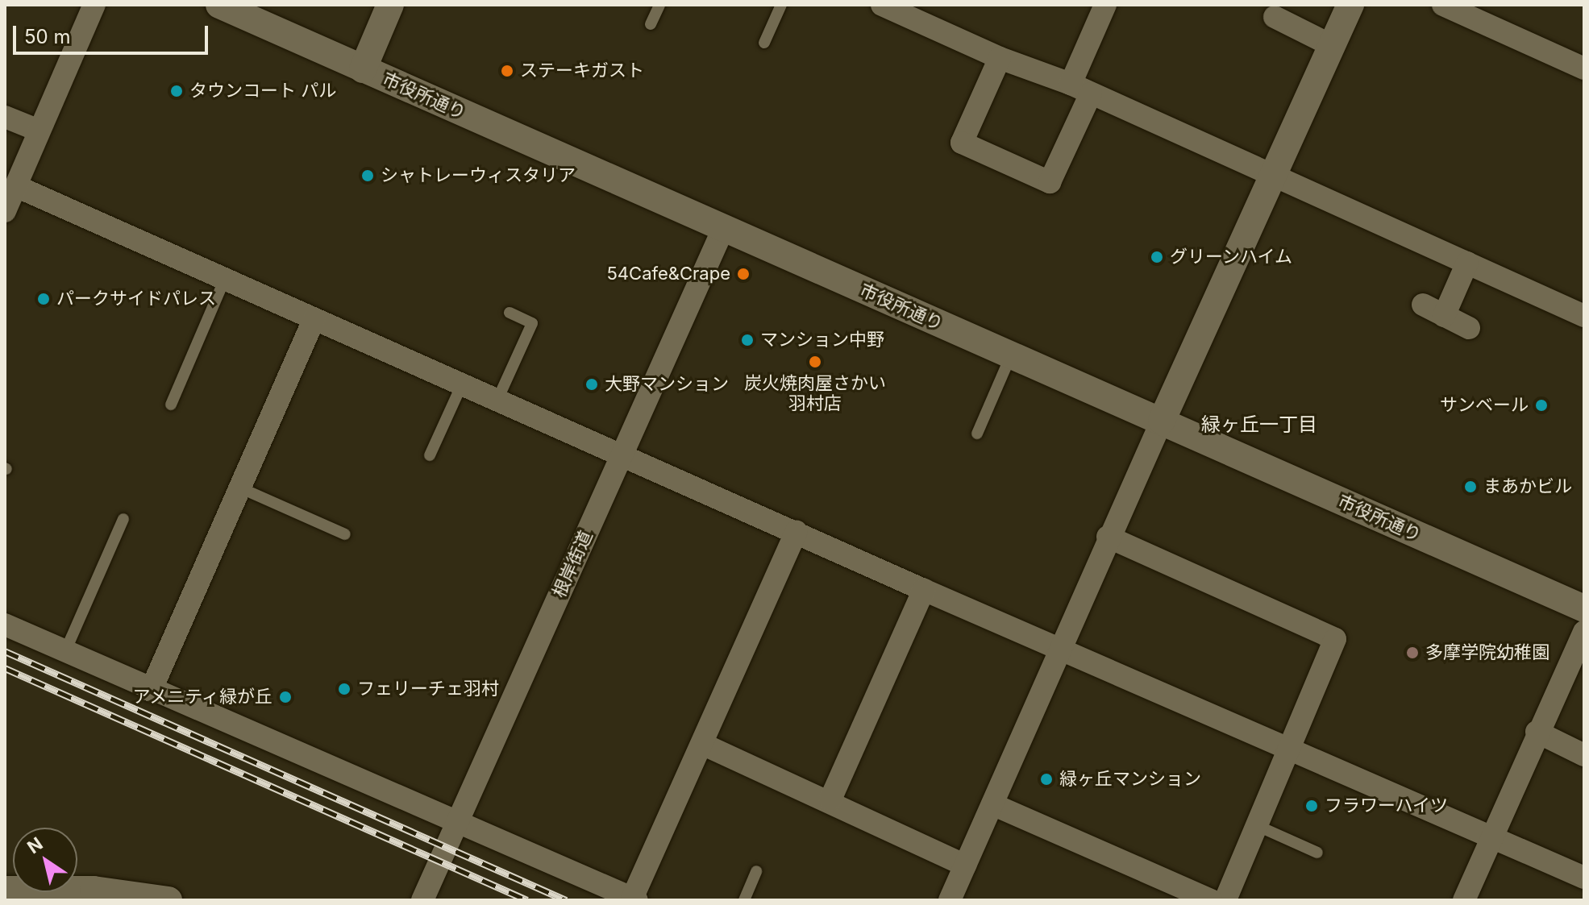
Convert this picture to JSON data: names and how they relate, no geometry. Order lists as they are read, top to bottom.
{
  "streets": {
    "street": ["市役所通り", "根岸街道"]
  },
  "crossings": [
    ["市役所通り", "根岸街道"]
  ],
  "districts": ["緑ヶ丘一丁目"],
  "places": [
    "ステーキガスト",
    "タウンコート パル",
    "シャトレーウィスタリア",
    "グリーンハイム",
    "54Cafe&Crape",
    "パークサイドパレス",
    "マンション中野",
    "炭火焼肉屋さかい 羽村店",
    "大野マンション",
    "サンベール",
    "まあかビル",
    "多摩学院幼稚園",
    "フェリーチェ羽村",
    "アメニティ緑が丘",
    "緑ヶ丘マンション",
    "フラワーハイツ"
  ],
  "scale_bar": "50 m",
  "north": "top left"
}
